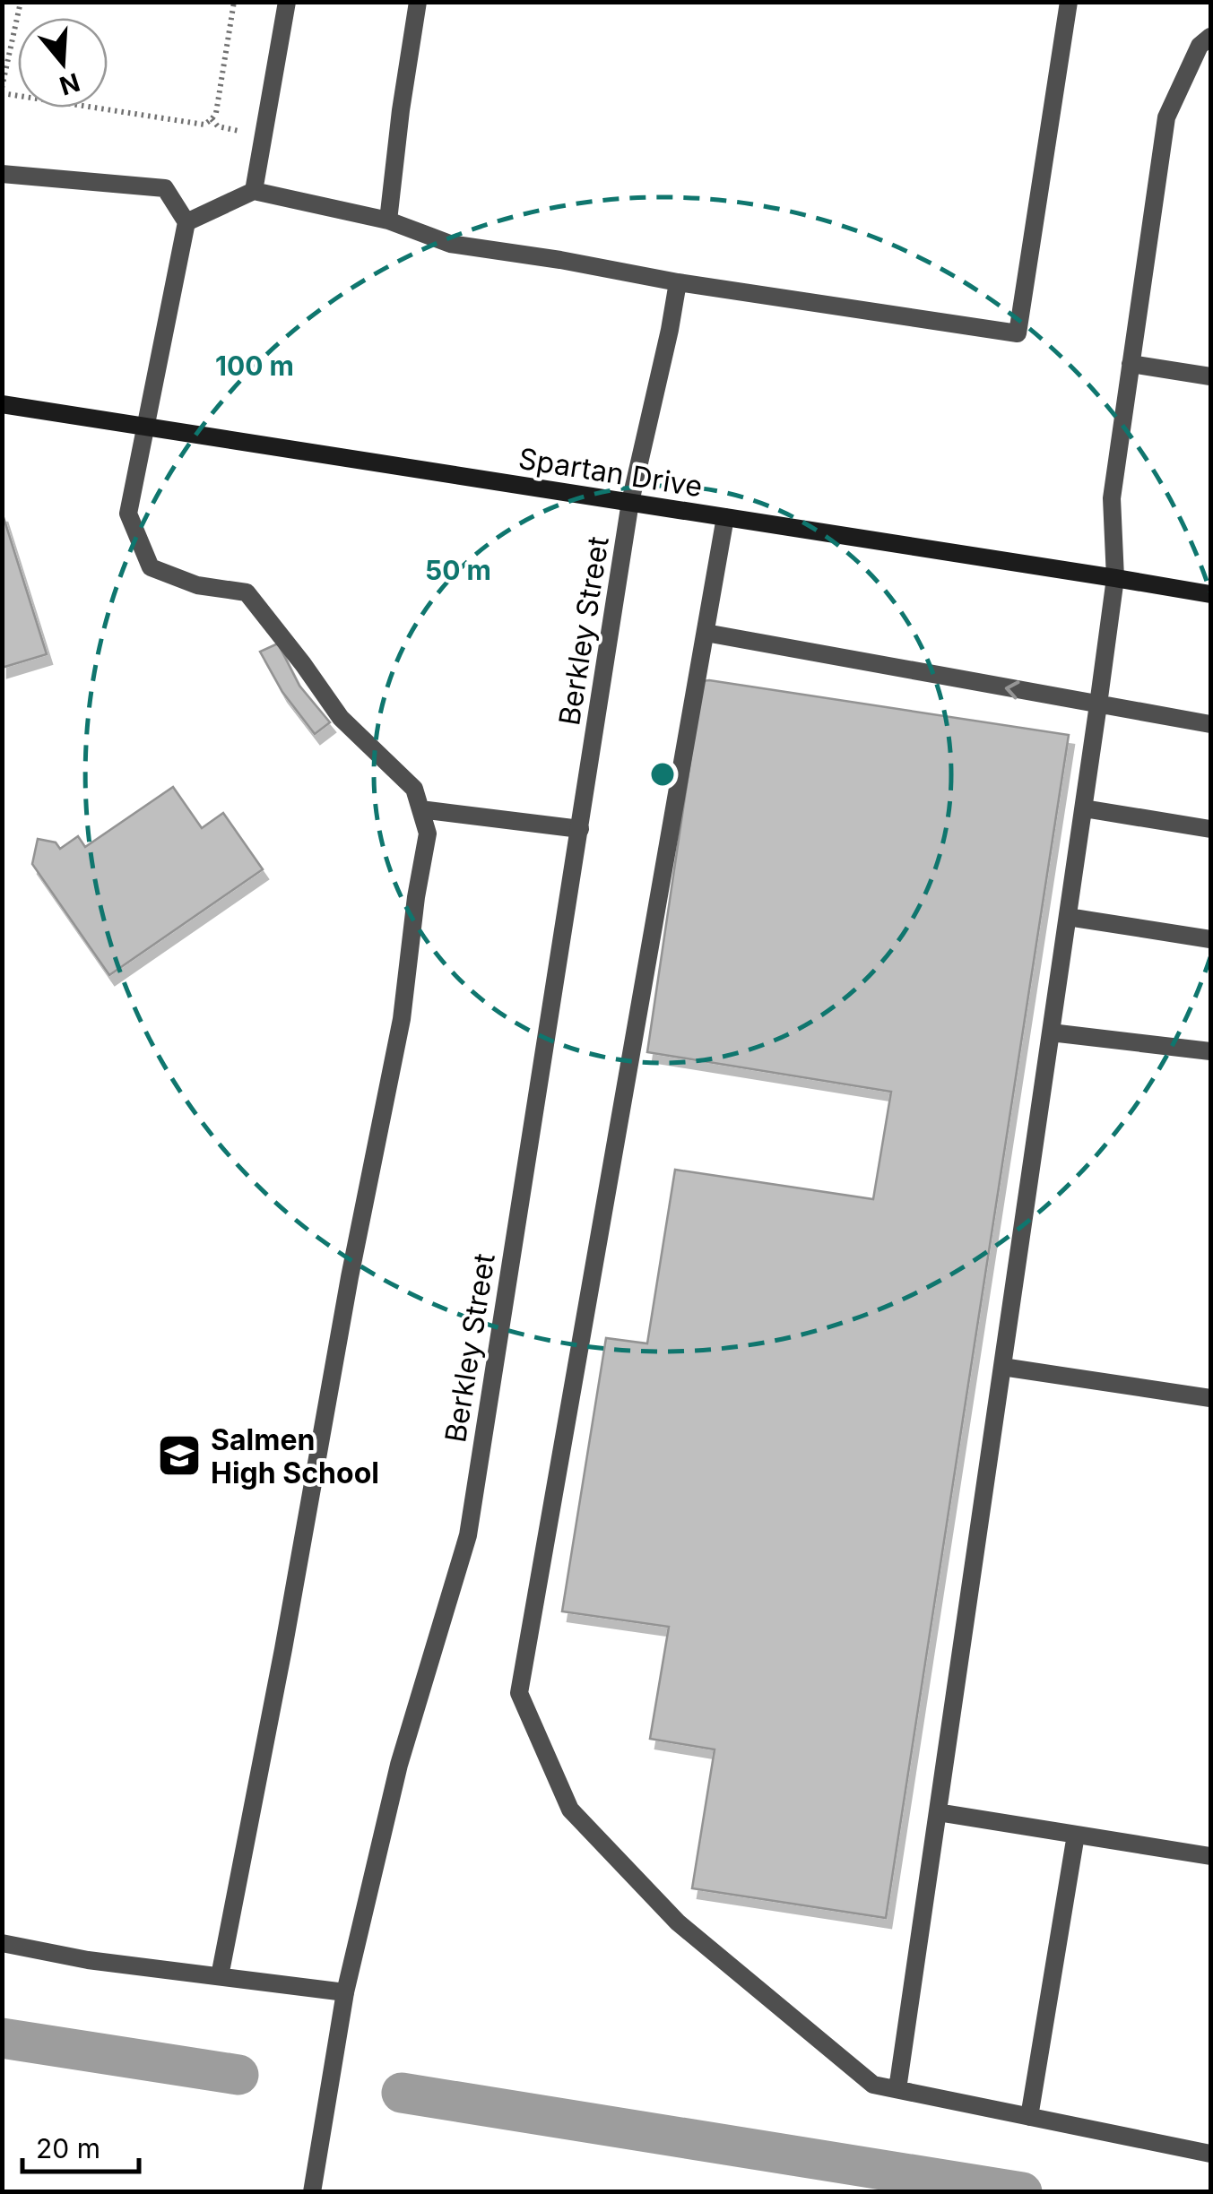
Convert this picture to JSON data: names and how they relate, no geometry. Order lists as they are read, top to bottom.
{
  "streets": {
    "street": ["Spartan Drive", "Berkley Street"]
  },
  "crossings": [
    ["Spartan Drive", "Berkley Street"]
  ],
  "places": {
    "school or university": ["Salmen High School"]
  },
  "scale_bar": "20 m",
  "north": "bottom",
  "rings": ["100 m", "50 m"]
}
